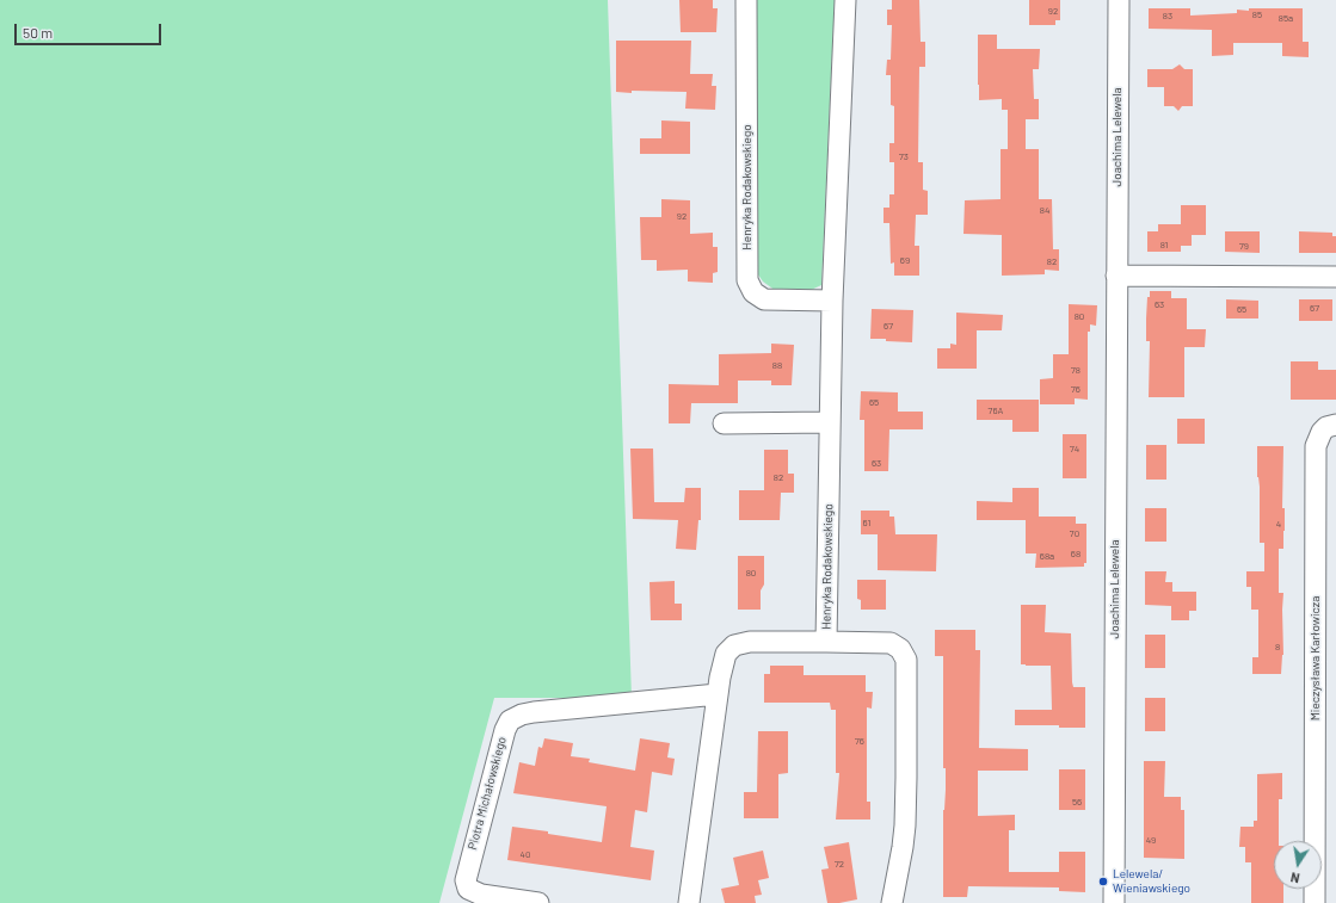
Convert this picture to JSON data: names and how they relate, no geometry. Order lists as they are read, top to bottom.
{
  "streets": {
    "street": [
      "Joachima Lelewela",
      "Henryka Rodakowskiego",
      "Mieczysława Karłowicza",
      "Piotra Michałowskiego"
    ]
  },
  "places": ["Lelewela/ Wieniawskiego"],
  "house_numbers": [
    "92",
    "85",
    "83",
    "85a",
    "73",
    "84",
    "92",
    "81",
    "79",
    "69",
    "82",
    "63",
    "67",
    "65",
    "80",
    "67",
    "88",
    "78",
    "76",
    "65",
    "76A",
    "74",
    "63",
    "82",
    "61",
    "4",
    "70",
    "68",
    "68a",
    "80",
    "8",
    "76",
    "56",
    "49",
    "40",
    "72"
  ],
  "scale_bar": "50 m",
  "north": "bottom"
}
